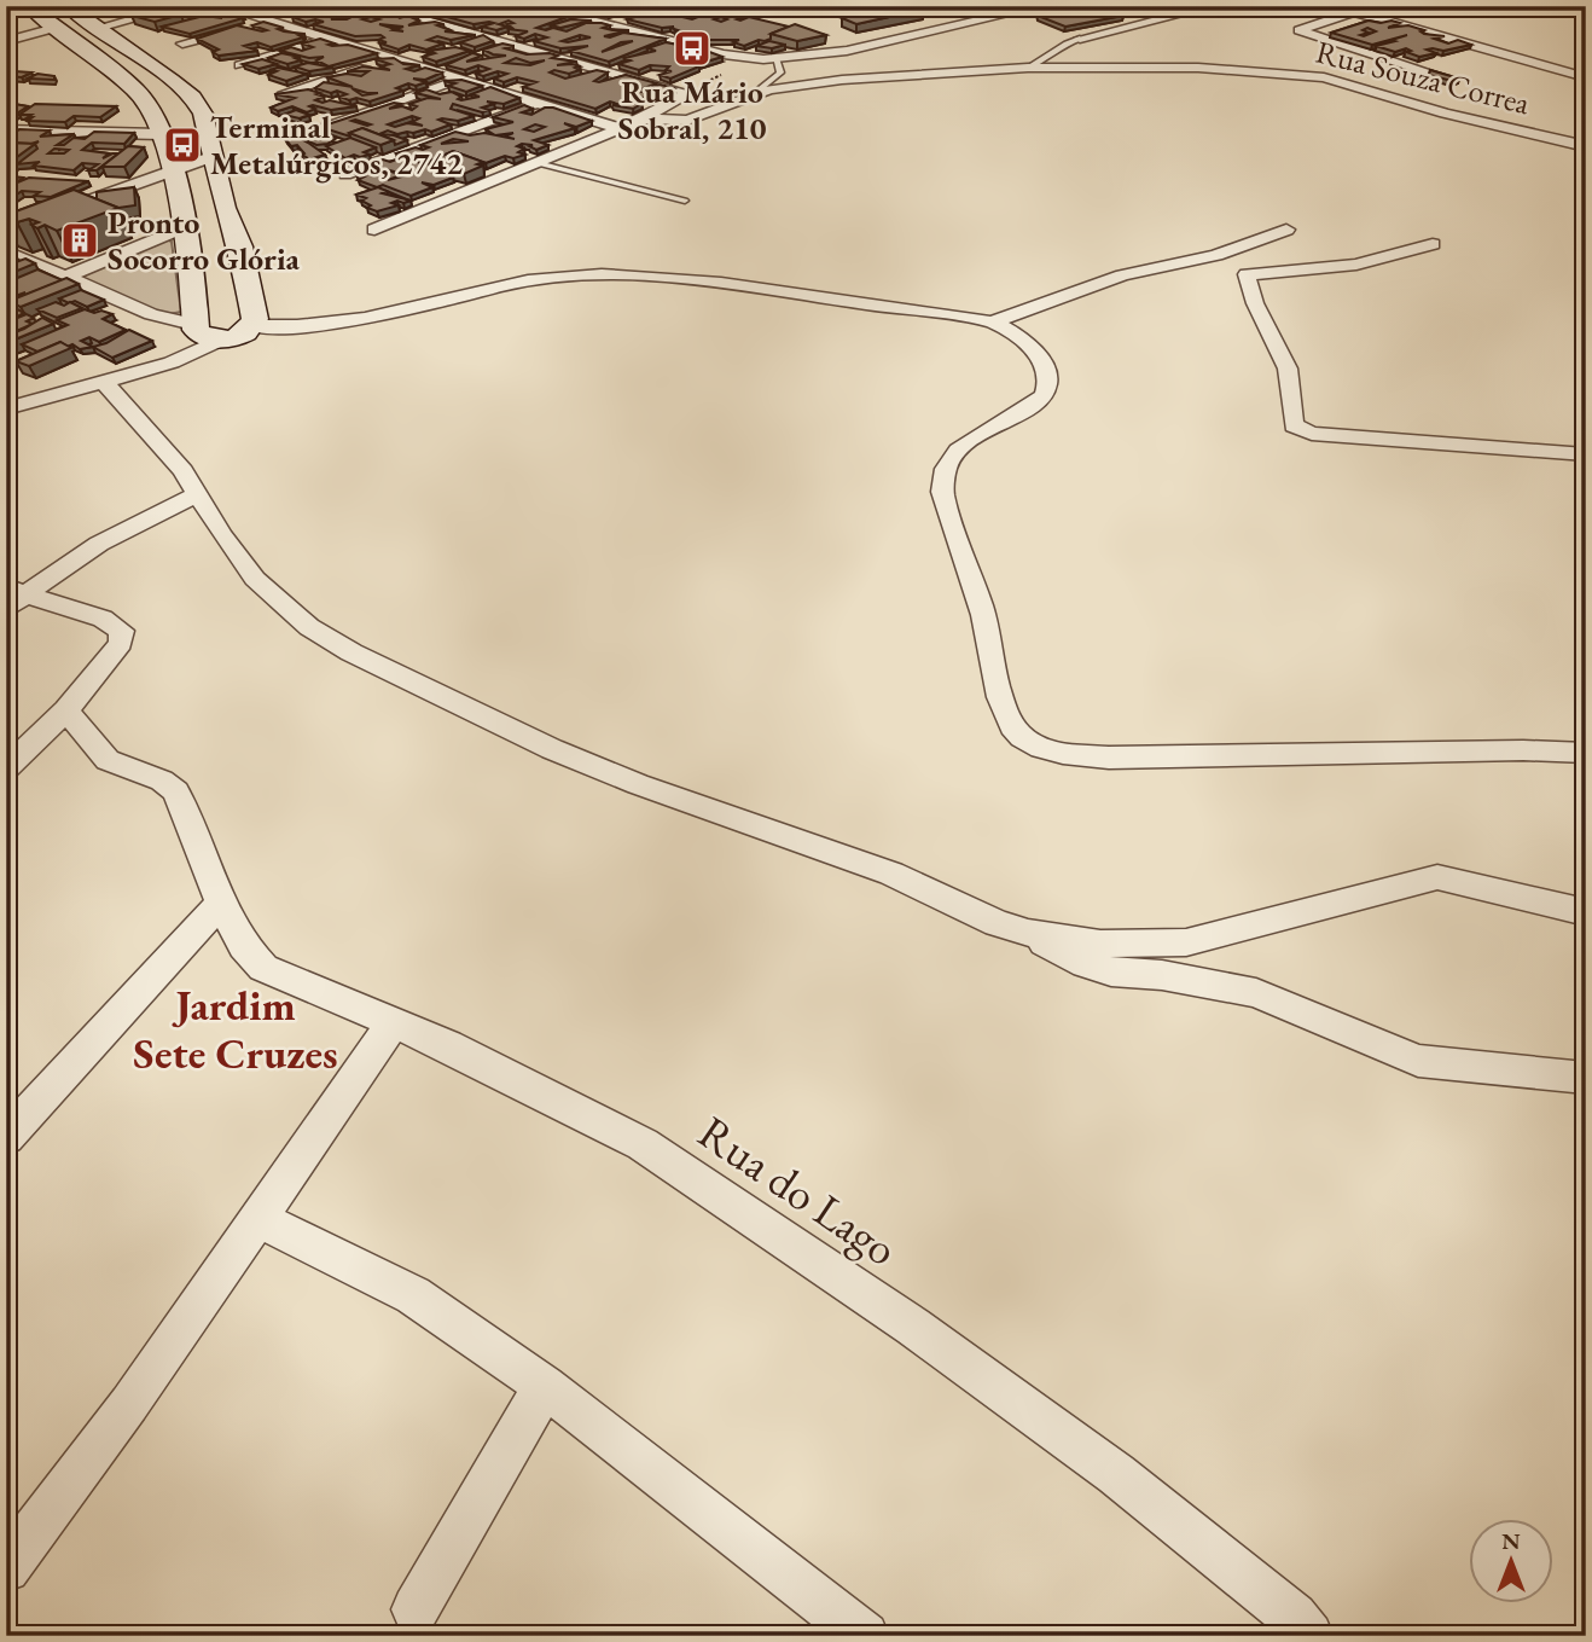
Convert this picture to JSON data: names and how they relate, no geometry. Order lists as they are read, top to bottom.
{
  "streets": {
    "street": ["Rua Souza Correa", "Rua do Lago"]
  },
  "districts": ["Jardim Sete Cruzes"],
  "places": {
    "bus stop": ["Rua Mário Sobral, 210", "Terminal Metalúrgicos, 2742"],
    "building": ["Pronto Socorro Glória"]
  },
  "north": "top"
}
